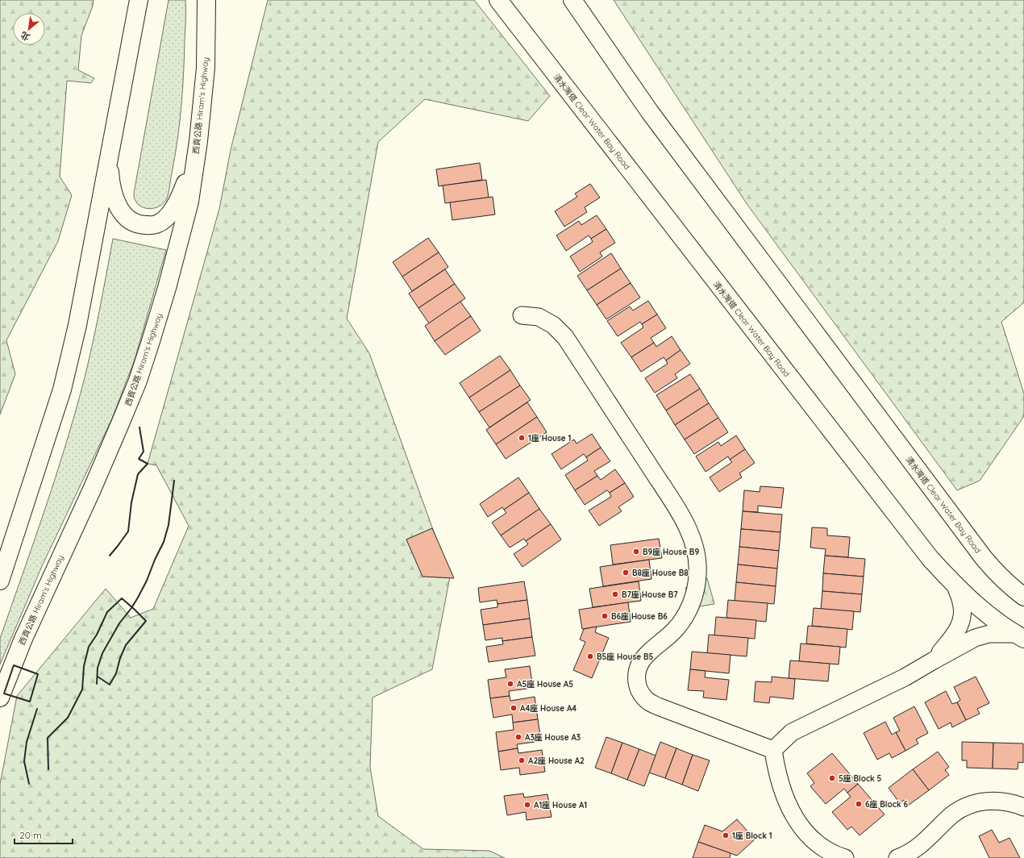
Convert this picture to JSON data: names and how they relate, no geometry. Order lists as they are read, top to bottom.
{
  "streets": {
    "main road": ["西貢公路 Hiram's Highway", "清水灣道 Clear Water Bay Road"]
  },
  "places": [
    "1座 House 1",
    "B9座 House B9",
    "B8座 House B8",
    "B7座 House B7",
    "B6座 House B6",
    "B5座 House B5",
    "A5座 House A5",
    "A4座 House A4",
    "A3座 House A3",
    "A2座 House A2",
    "5座 Block 5",
    "6座 Block 6",
    "A1座 House A1",
    "1座 Block 1"
  ],
  "scale_bar": "20 m",
  "north": "bottom left"
}
